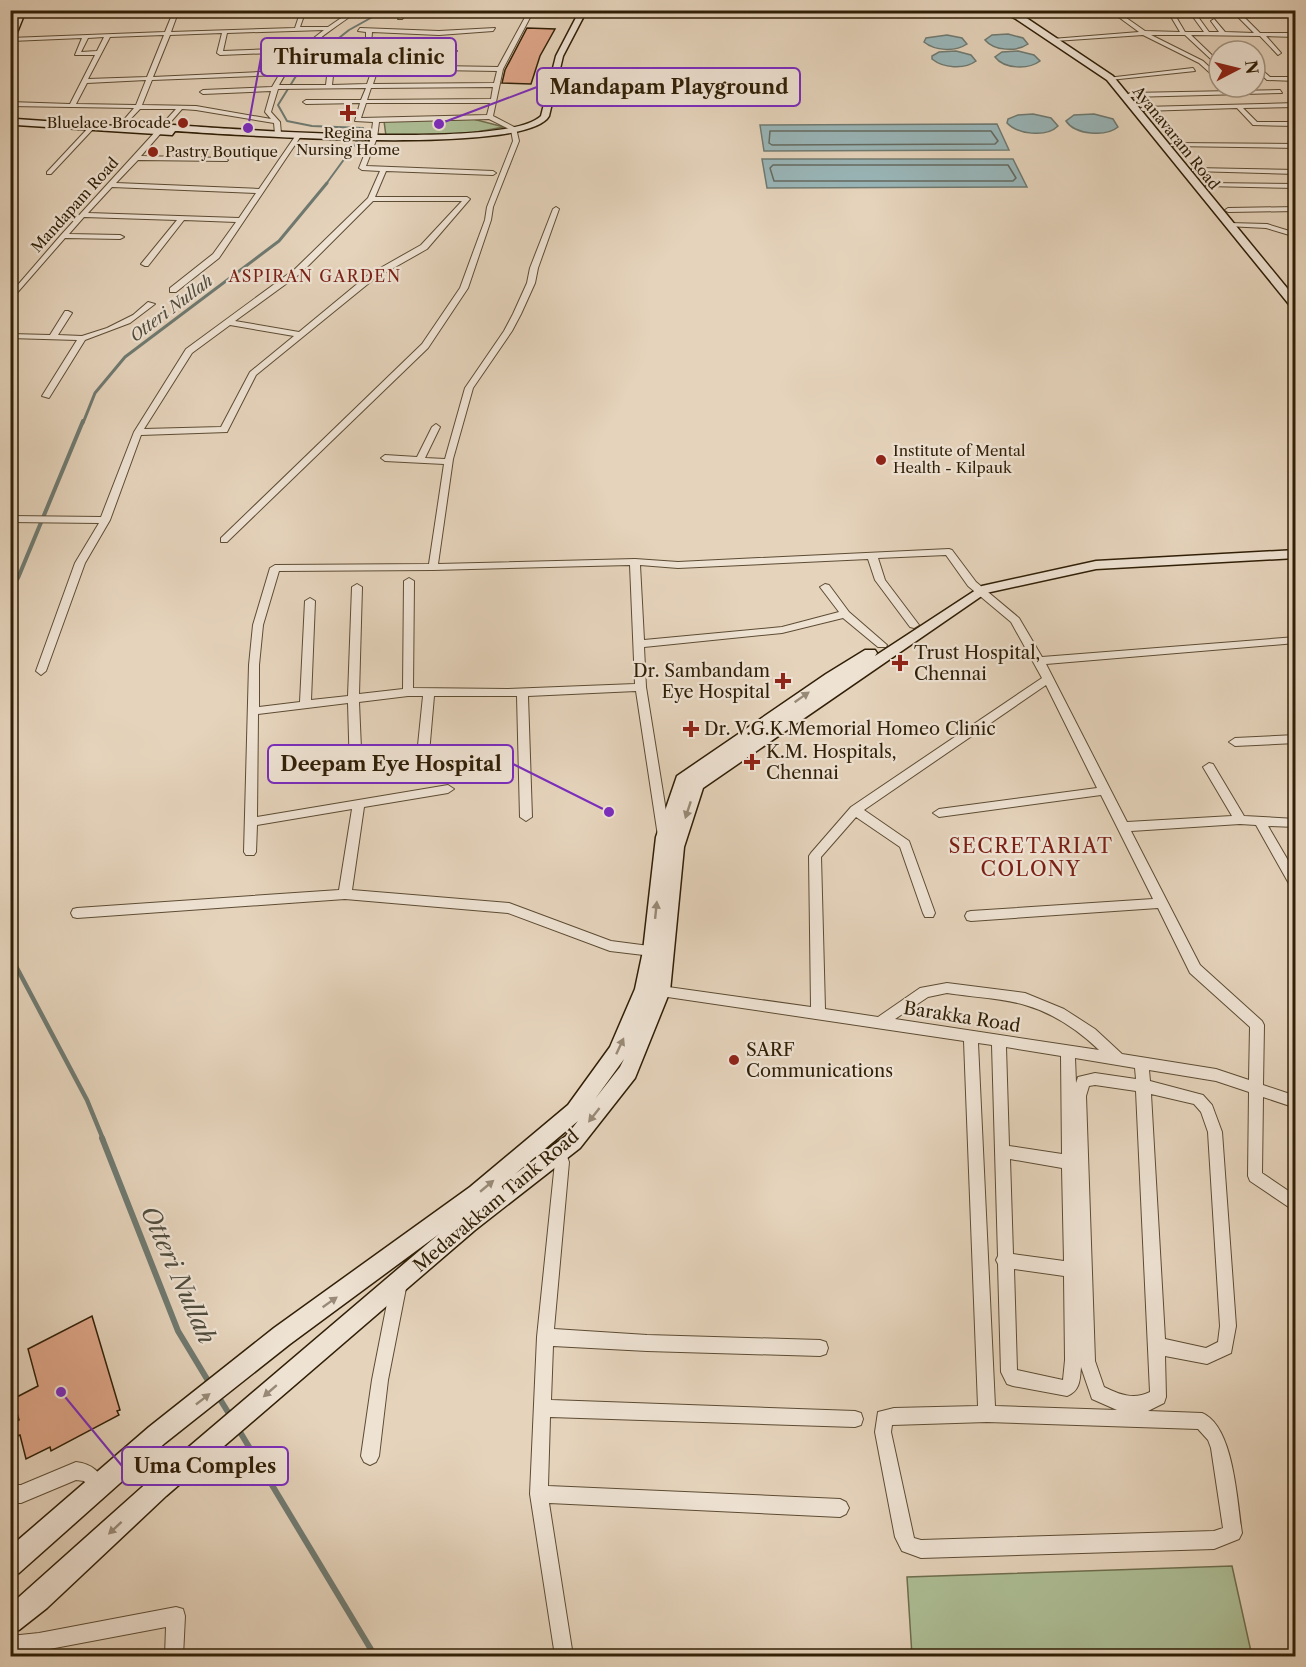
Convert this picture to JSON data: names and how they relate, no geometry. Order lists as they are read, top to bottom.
{
  "streets": {
    "main road": ["Ayanavaram Road", "Medavakkam Tank Road"],
    "street": ["Mandapam Road", "Barakka Road"]
  },
  "crossings": [
    ["Barakka Road", "Medavakkam Tank Road"]
  ],
  "districts": ["ASPIRAN GARDEN", "SECRETARIAT COLONY"],
  "water": ["Otteri Nullah"],
  "places": {
    "health": [
      "Regina Nursing Home",
      "Trust Hospital, Chennai",
      "Dr. Sambandam Eye Hospital",
      "Dr. V.G.K Memorial Homeo Clinic",
      "K.M. Hospitals, Chennai"
    ],
    "other": [
      "Bluelace Brocade",
      "Mandapam Playground",
      "Thirumala clinic",
      "Pastry Boutique",
      "Institute of Mental Health - Kilpauk",
      "Deepam Eye Hospital",
      "SARF Communications",
      "Uma Comples"
    ]
  },
  "north": "right"
}
